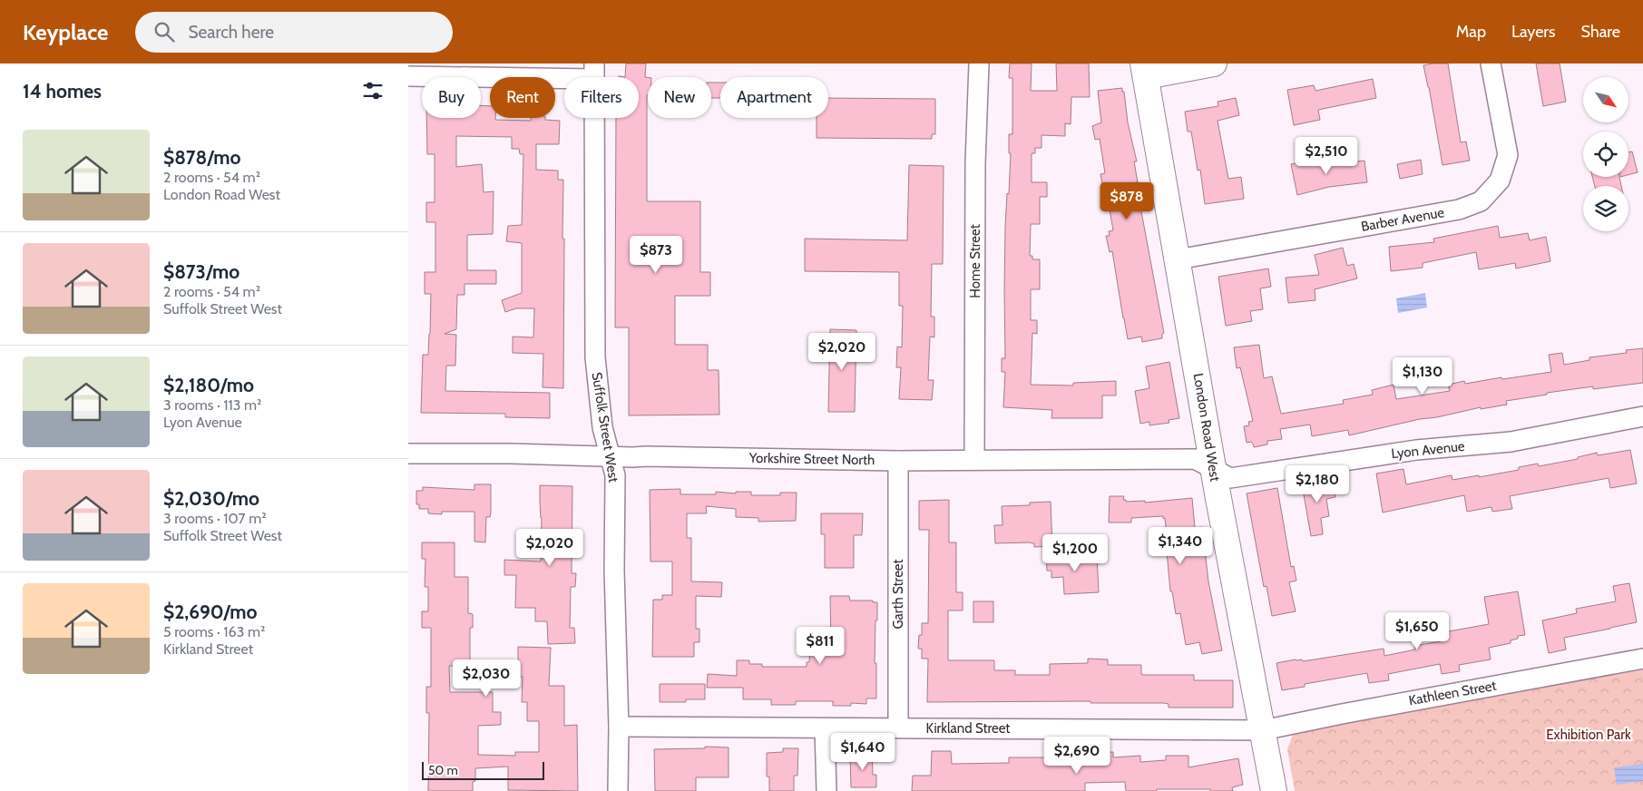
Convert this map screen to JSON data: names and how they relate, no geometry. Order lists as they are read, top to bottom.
{
  "streets": {
    "street": [
      "Barber Avenue",
      "Home Street",
      "Suffolk Street West",
      "London Road West",
      "Lyon Avenue",
      "Yorkshire Street North",
      "Garth Street",
      "Kathleen Street",
      "Kirkland Street"
    ]
  },
  "crossings": [
    ["Barber Avenue", "London Road West"],
    ["Home Street", "Yorkshire Street North"],
    ["Suffolk Street West", "Yorkshire Street North"],
    ["Suffolk Street West", "Kirkland Street"],
    ["London Road West", "Lyon Avenue"],
    ["London Road West", "Yorkshire Street North"],
    ["London Road West", "Kathleen Street"],
    ["London Road West", "Kirkland Street"],
    ["Lyon Avenue", "Yorkshire Street North"],
    ["Yorkshire Street North", "Garth Street"],
    ["Garth Street", "Kirkland Street"],
    ["Kathleen Street", "Kirkland Street"]
  ],
  "parks": ["Exhibition Park"],
  "scale_bar": "50 m",
  "north": "bottom right",
  "page": {
    "header": "Keyplace",
    "search": "Search here",
    "nav": ["Map", "Layers", "Share"],
    "heading": "14 homes",
    "chip": [
      "Buy",
      "Rent",
      "Filters",
      "New",
      "Apartment"
    ],
    "list": [
      {
        "name": "$878/mo",
        "note": "2 rooms · 54 m² · London Road West"
      },
      {
        "name": "$873/mo",
        "note": "2 rooms · 54 m² · Suffolk Street West"
      },
      {
        "name": "$2,180/mo",
        "note": "3 rooms · 113 m² · Lyon Avenue"
      },
      {
        "name": "$2,030/mo",
        "note": "3 rooms · 107 m² · Suffolk Street West"
      },
      {
        "name": "$2,690/mo",
        "note": "5 rooms · 163 m² · Kirkland Street"
      }
    ],
    "price": [
      "$2,510",
      "$878",
      "$873",
      "$2,020",
      "$1,130",
      "$2,180",
      "$1,340",
      "$2,020",
      "$1,200",
      "$1,650",
      "$811",
      "$2,030",
      "$1,640",
      "$2,690"
    ],
    "scale": "50 m"
  }
}
